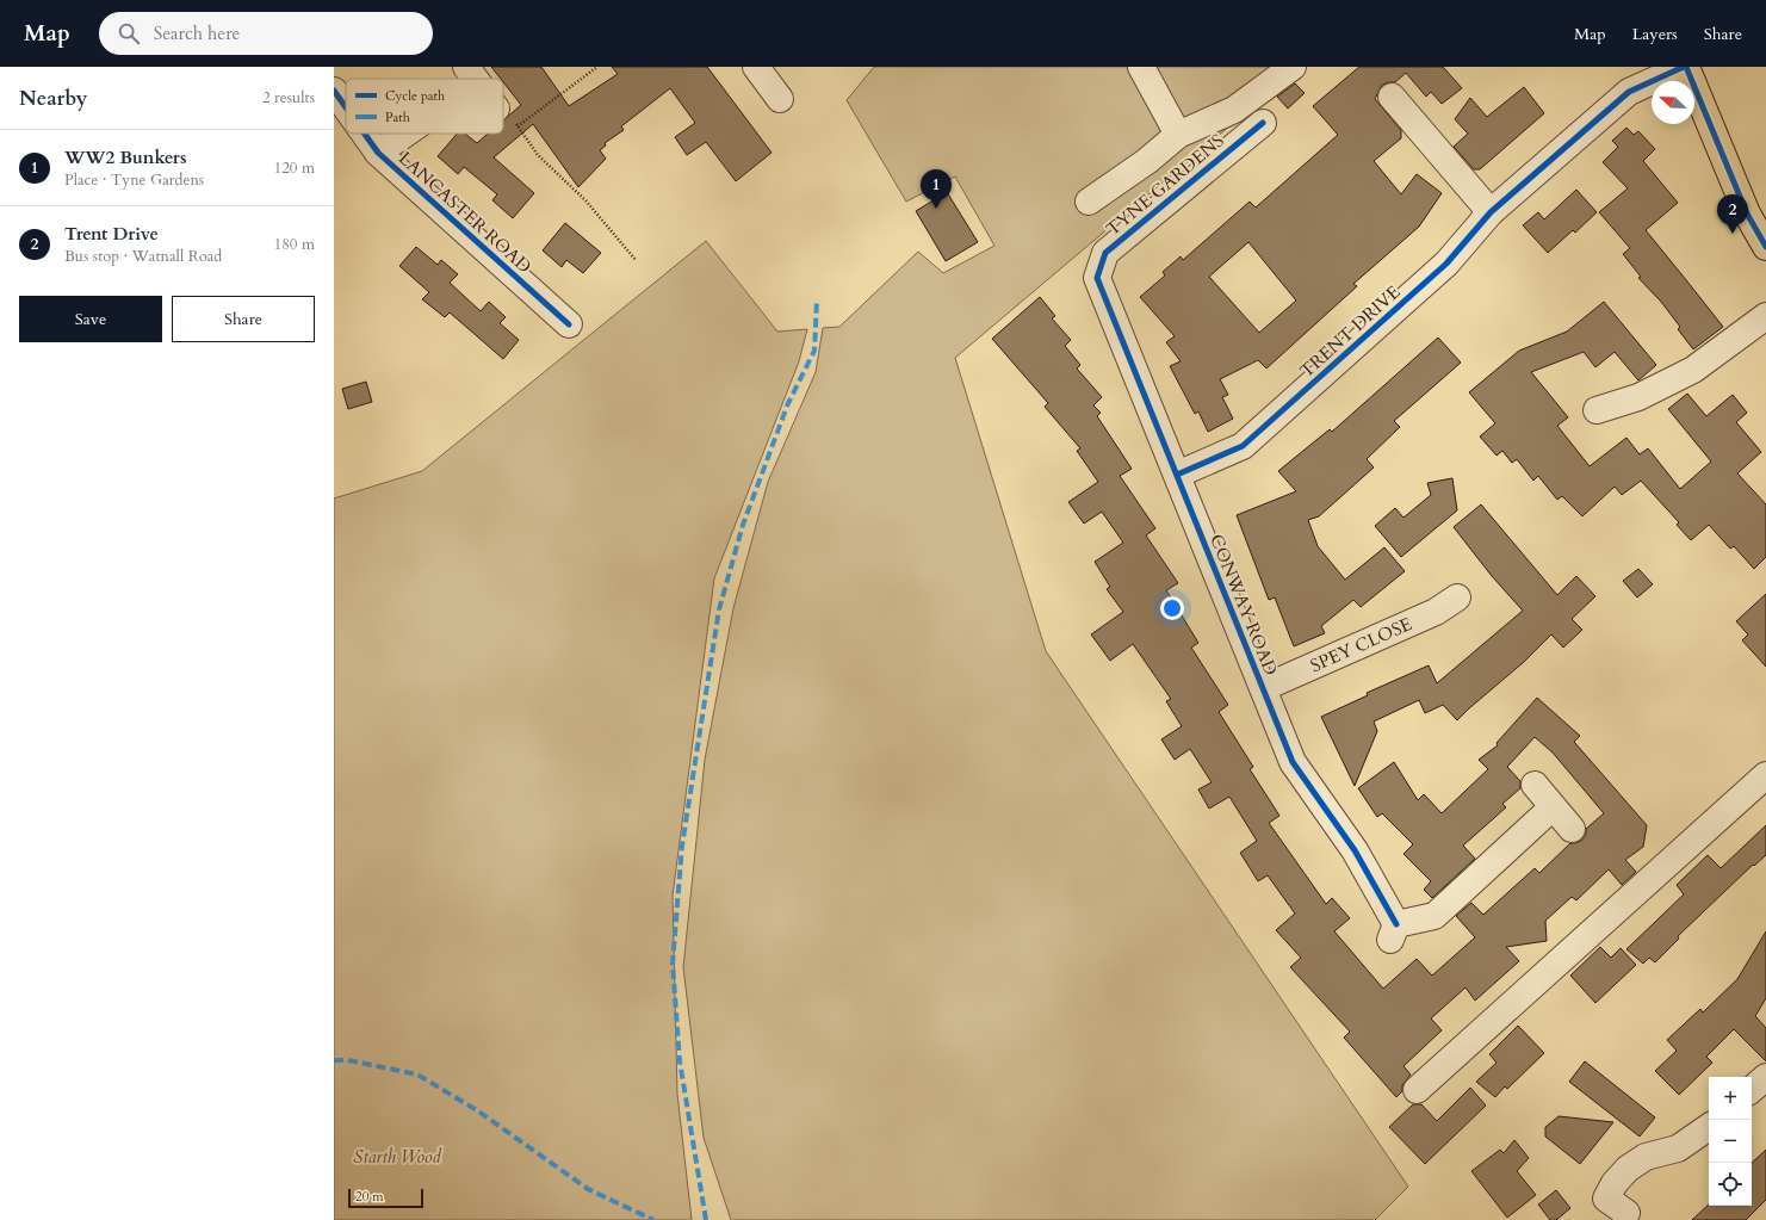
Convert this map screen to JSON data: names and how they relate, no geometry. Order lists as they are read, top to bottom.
{
  "streets": {
    "street": [
      "TYNE GARDENS",
      "LANCASTER ROAD",
      "TRENT DRIVE",
      "CONWAY ROAD",
      "SPEY CLOSE"
    ]
  },
  "crossings": [
    ["TYNE GARDENS", "CONWAY ROAD"],
    ["TRENT DRIVE", "CONWAY ROAD"],
    ["CONWAY ROAD", "SPEY CLOSE"]
  ],
  "parks": ["Starth Wood"],
  "legend": ["Cycle path", "Path"],
  "scale_bar": "20 m",
  "north": "top left",
  "page": {
    "header": "Map",
    "search": "Search here",
    "nav": ["Map", "Layers", "Share"],
    "heading": ["Nearby", "2 results"],
    "list": [
      {
        "mark": "1",
        "name": "WW2 Bunkers",
        "note": "Place · Tyne Gardens",
        "value": "120 m"
      },
      {
        "mark": "2",
        "name": "Trent Drive",
        "note": "Bus stop · Watnall Road",
        "value": "180 m"
      }
    ],
    "pins": ["1", "2"],
    "buttons": ["Save", "Share"],
    "map_buttons": ["+", "−"],
    "scale": "20 m"
  }
}
